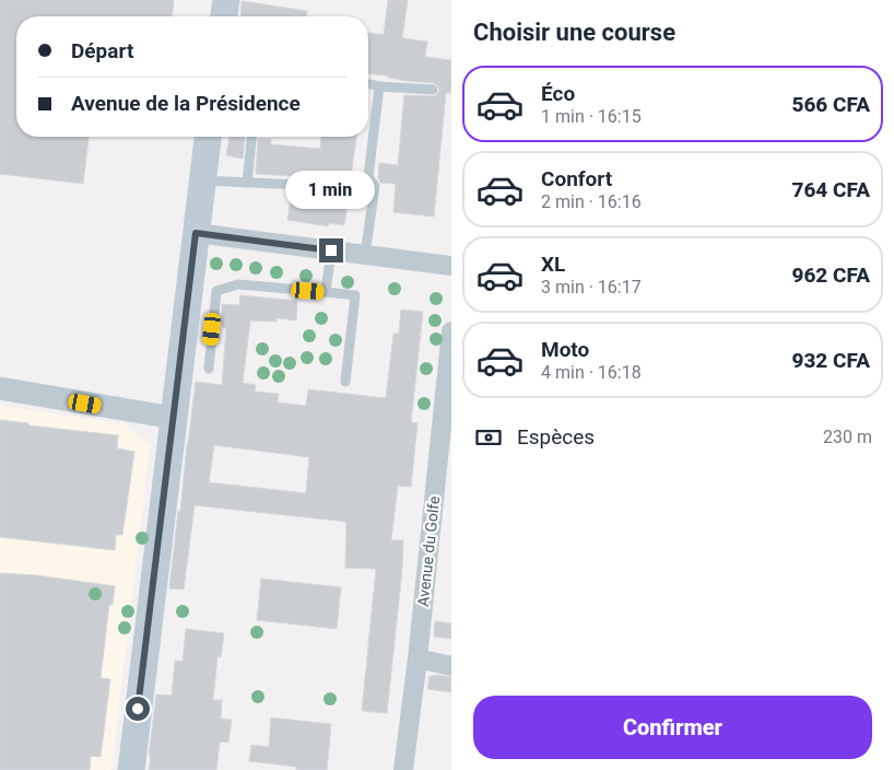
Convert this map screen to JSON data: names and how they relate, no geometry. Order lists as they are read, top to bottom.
{
  "streets": {
    "street": ["Avenue du Golfe"]
  },
  "page": {
    "heading": "Choisir une course",
    "banner": ["Départ", "Avenue de la Présidence"],
    "list": [
      {
        "name": "Éco",
        "note": "1 min · 16:15",
        "value": "566 CFA"
      },
      {
        "name": "Confort",
        "note": "2 min · 16:16",
        "value": "764 CFA"
      },
      {
        "name": "XL",
        "note": "3 min · 16:17",
        "value": "962 CFA"
      },
      {
        "name": "Moto",
        "note": "4 min · 16:18",
        "value": "932 CFA"
      }
    ],
    "bubble": "1 min",
    "pay": ["Espèces", "230 m"],
    "buttons": "Confirmer"
  }
}
